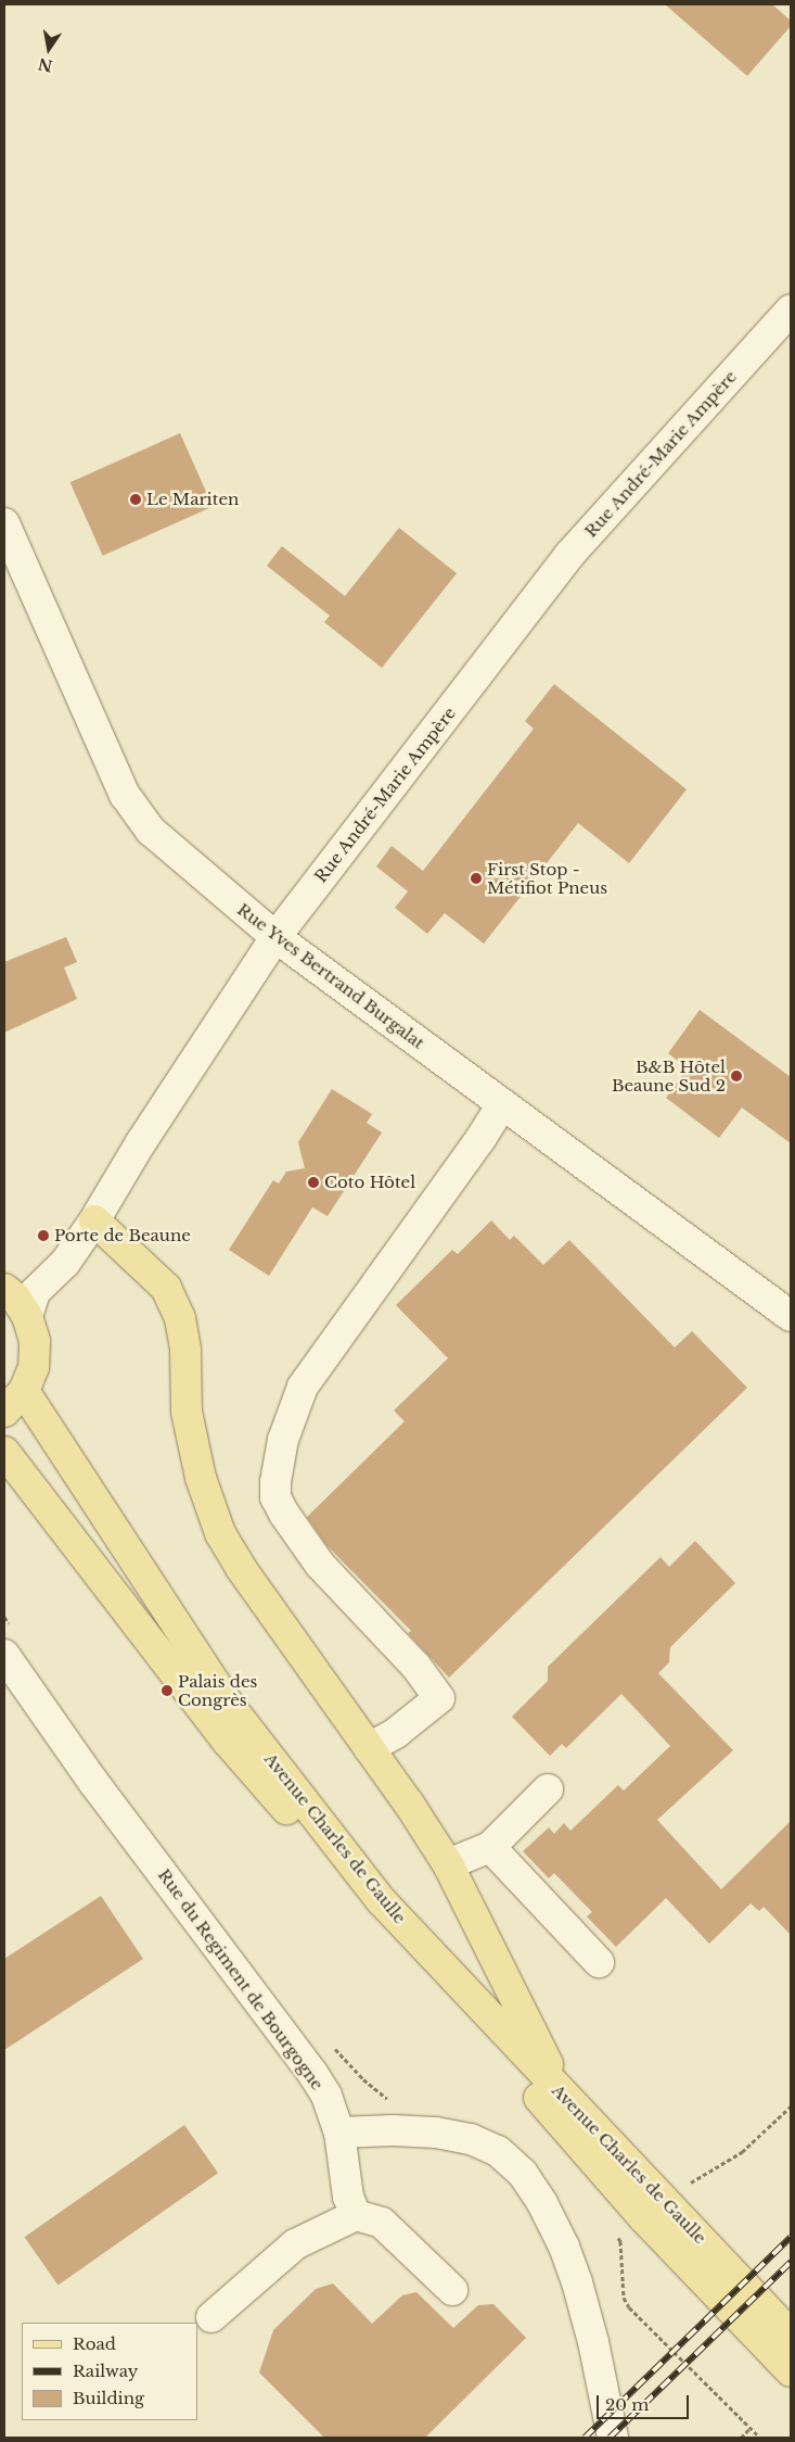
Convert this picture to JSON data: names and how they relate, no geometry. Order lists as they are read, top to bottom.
{
  "streets": {
    "main road": ["Avenue Charles de Gaulle"],
    "street": ["Rue André-Marie Ampère", "Rue Yves Bertrand Burgalat", "Rue du Regiment de Bourgogne"]
  },
  "crossings": [
    ["Rue André-Marie Ampère", "Rue Yves Bertrand Burgalat"],
    ["Rue André-Marie Ampère", "Avenue Charles de Gaulle"]
  ],
  "places": [
    "Le Mariten",
    "First Stop - Métifiot Pneus",
    "B&B Hôtel Beaune Sud 2",
    "Coto Hôtel",
    "Porte de Beaune",
    "Palais des Congrès"
  ],
  "legend": ["Road", "Railway", "Building"],
  "scale_bar": "20 m",
  "north": "bottom"
}
